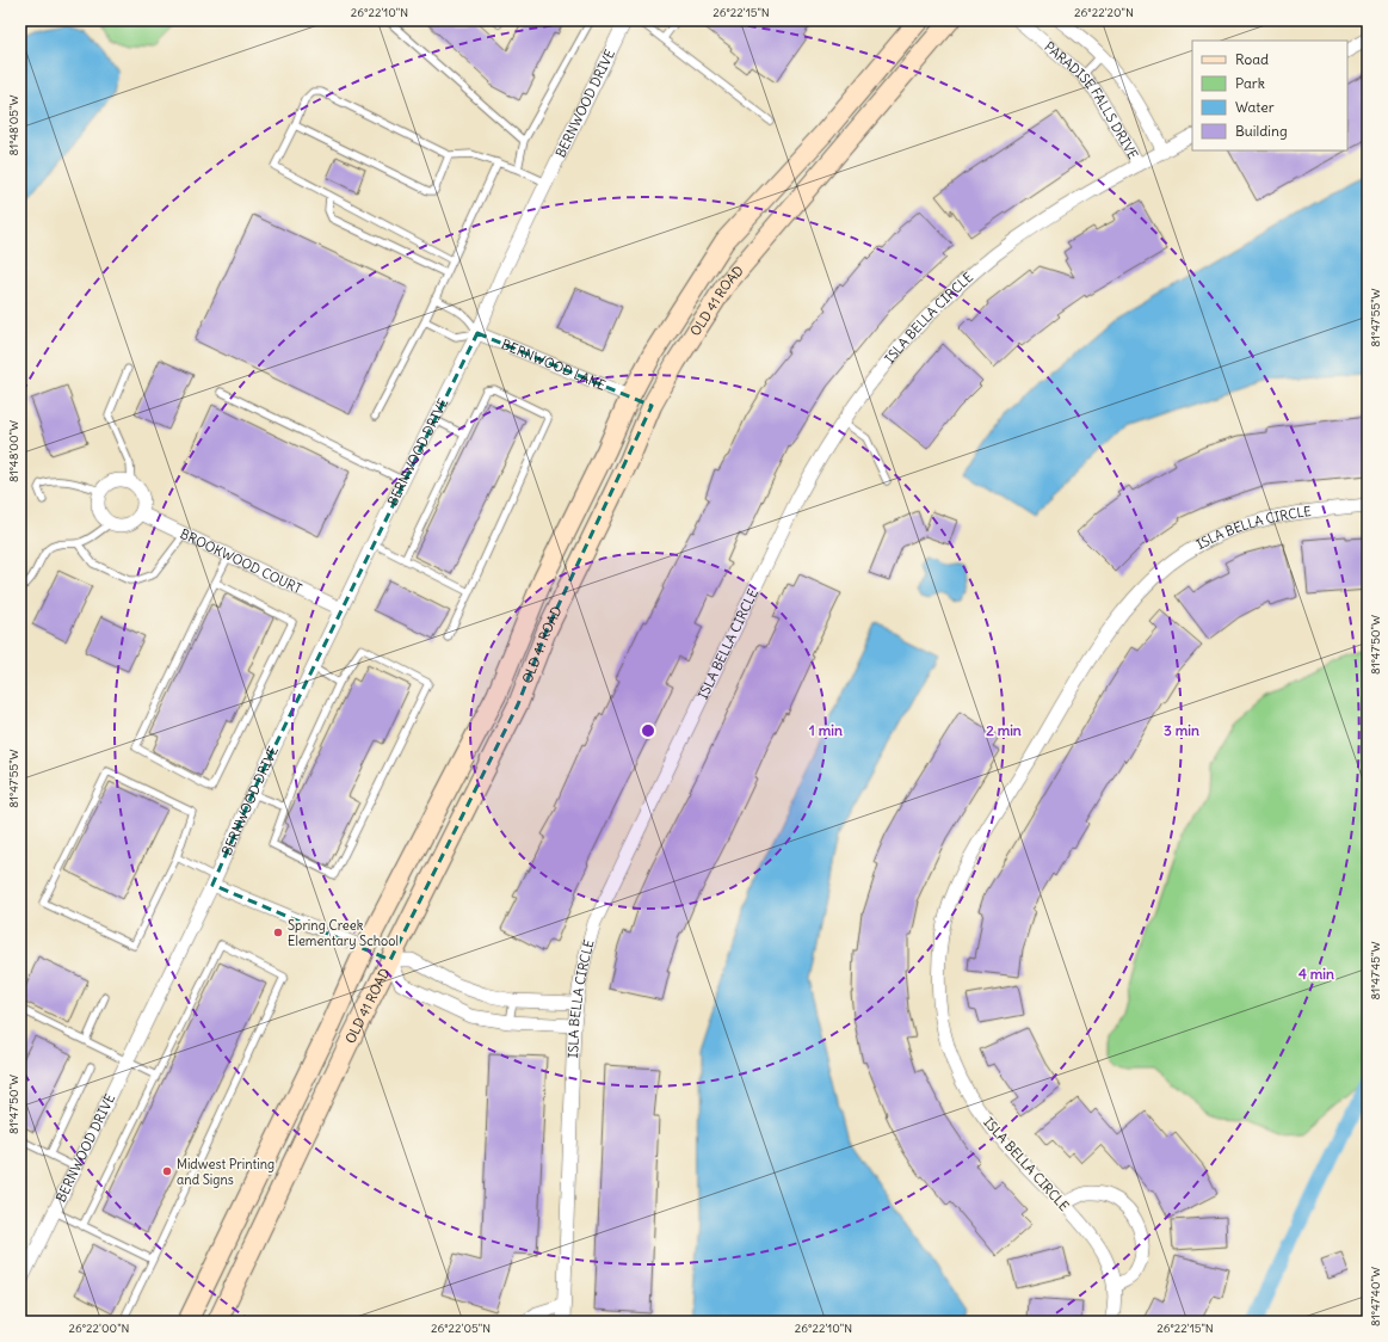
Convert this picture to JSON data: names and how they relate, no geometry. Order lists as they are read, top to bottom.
{
  "streets": {
    "street": [
      "PARADISE FALLS DRIVE",
      "BERNWOOD DRIVE",
      "OLD 41 ROAD",
      "ISLA BELLA CIRCLE",
      "BERNWOOD LANE",
      "BROOKWOOD COURT"
    ]
  },
  "crossings": [
    ["PARADISE FALLS DRIVE", "ISLA BELLA CIRCLE"],
    ["BERNWOOD DRIVE", "BERNWOOD LANE"],
    ["BERNWOOD DRIVE", "BROOKWOOD COURT"],
    ["OLD 41 ROAD", "BERNWOOD LANE"]
  ],
  "places": ["Spring Creek Elementary School", "Midwest Printing and Signs"],
  "legend": [
    "Road",
    "Park",
    "Water",
    "Building"
  ],
  "coordinates": [
    "26°22'10\"N",
    "26°22'15\"N",
    "26°22'20\"N",
    "81°48'05\"W",
    "81°47'55\"W",
    "81°48'00\"W",
    "81°47'50\"W",
    "81°47'45\"W",
    "81°47'40\"W",
    "26°22'00\"N",
    "26°22'05\"N"
  ],
  "rings": [
    "1 min",
    "2 min",
    "3 min",
    "4 min"
  ]
}
